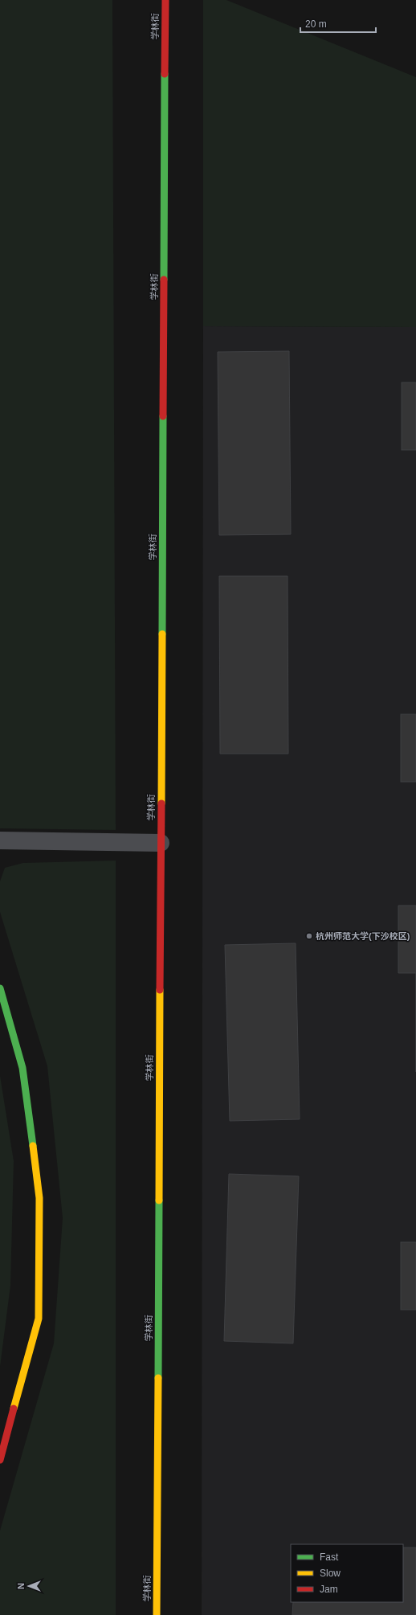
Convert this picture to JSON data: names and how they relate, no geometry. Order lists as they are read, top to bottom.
{
  "streets": {
    "main road": ["学林街"]
  },
  "places": ["杭州师范大学(下沙校区)"],
  "legend": ["Fast", "Slow", "Jam"],
  "scale_bar": "20 m",
  "north": "left"
}
